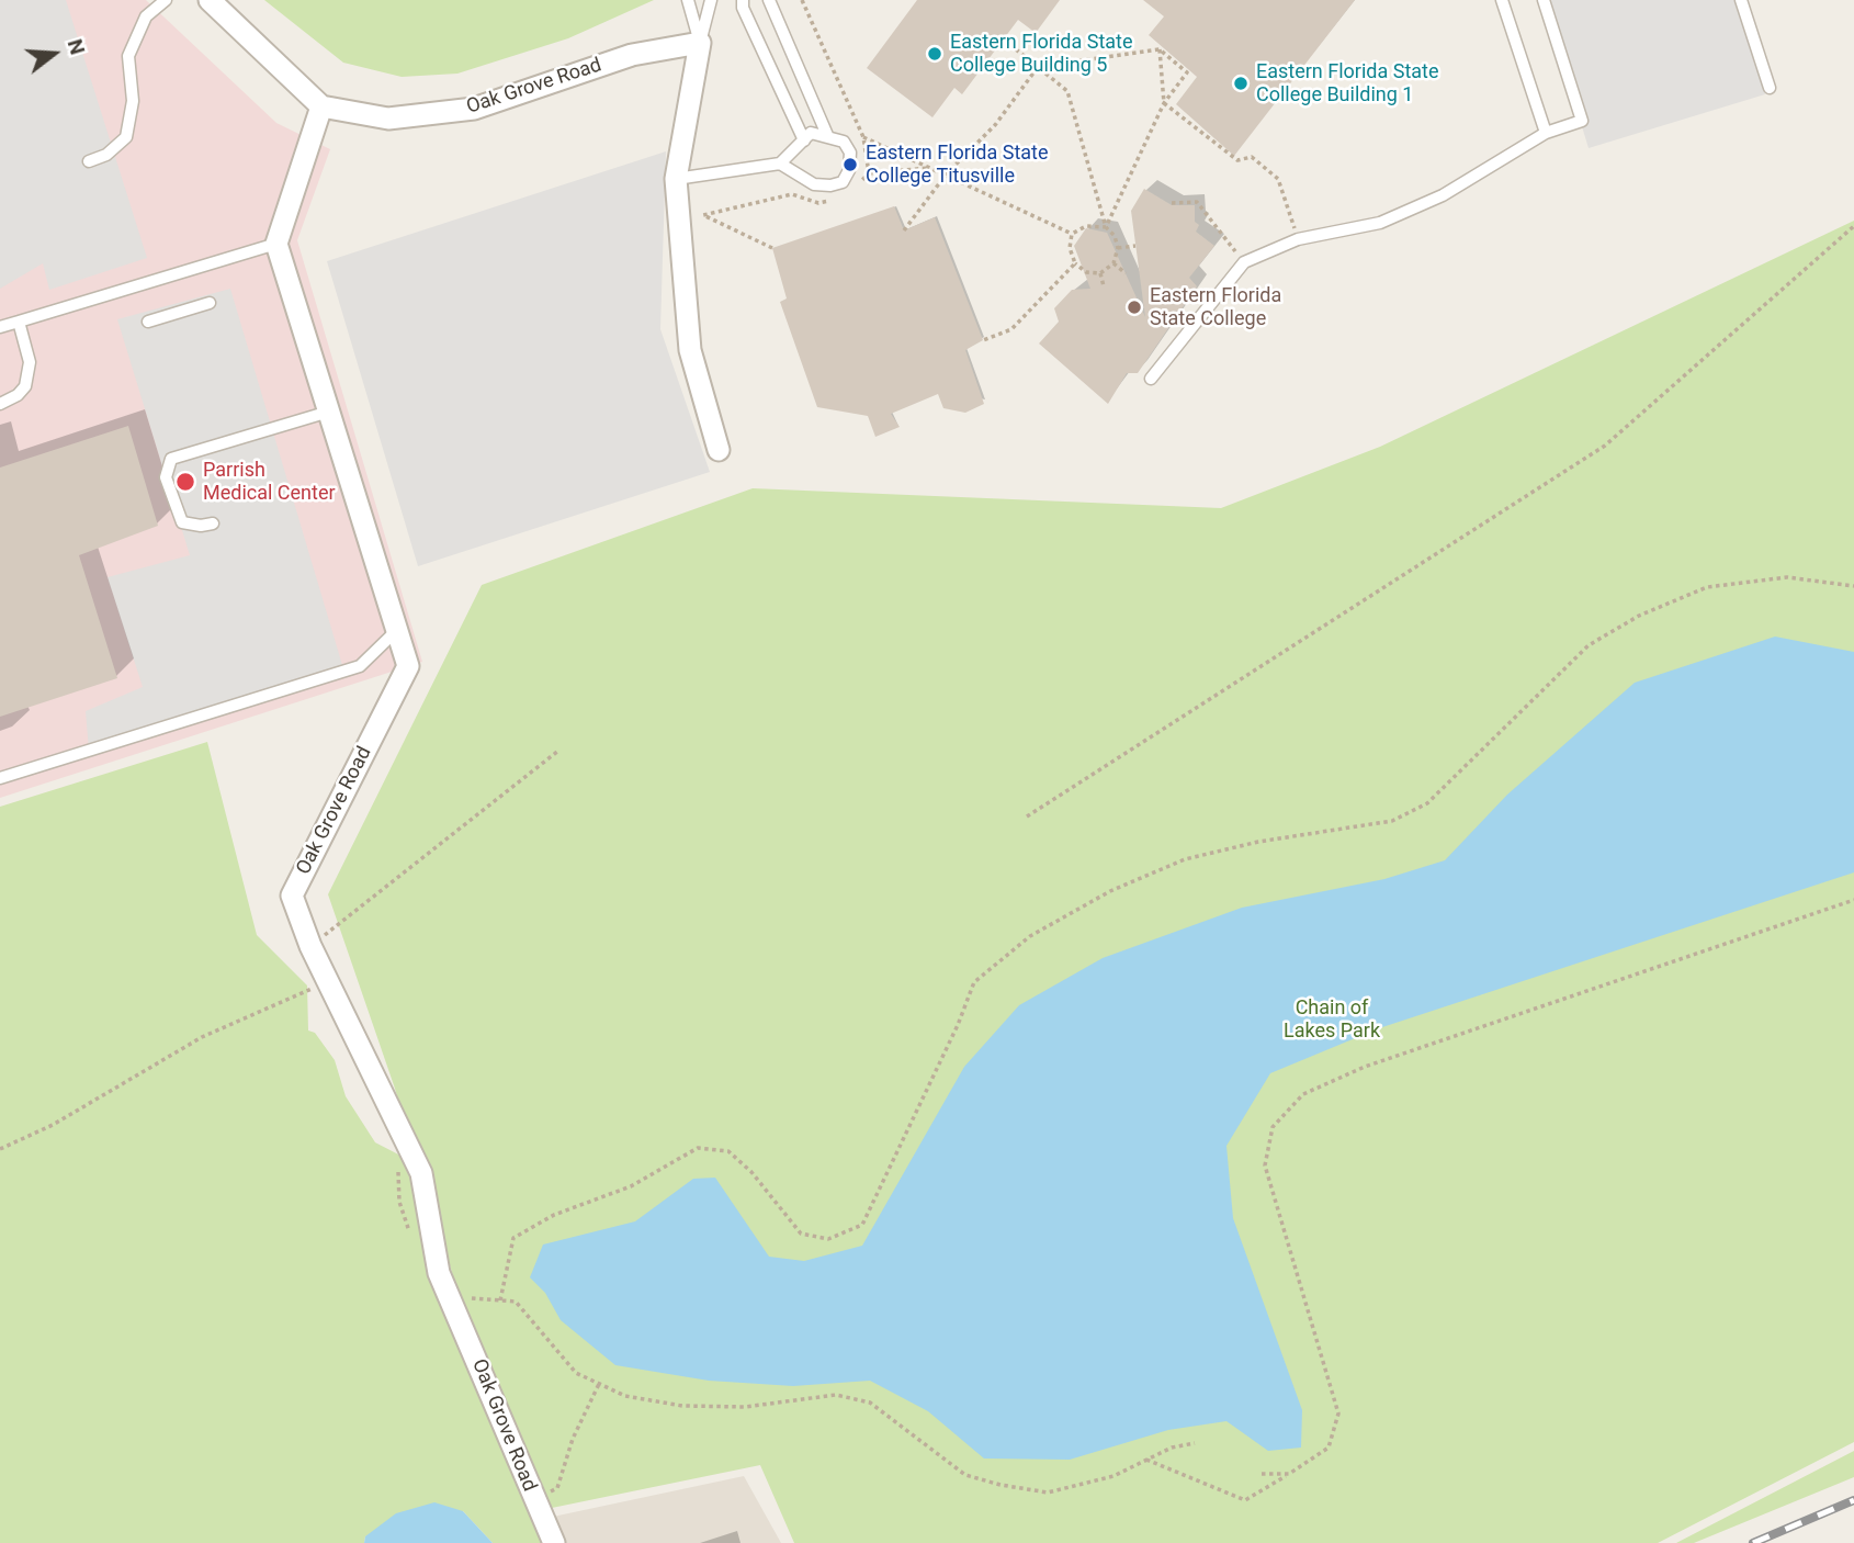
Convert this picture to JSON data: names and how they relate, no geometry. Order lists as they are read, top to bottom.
{
  "streets": {
    "street": ["Oak Grove Road"]
  },
  "parks": ["Chain of Lakes Park"],
  "places": [
    "Eastern Florida State College Building 5",
    "Eastern Florida State College Building 1",
    "Eastern Florida State College Titusville",
    "Eastern Florida State College",
    "Parrish Medical Center"
  ],
  "north": "right"
}
